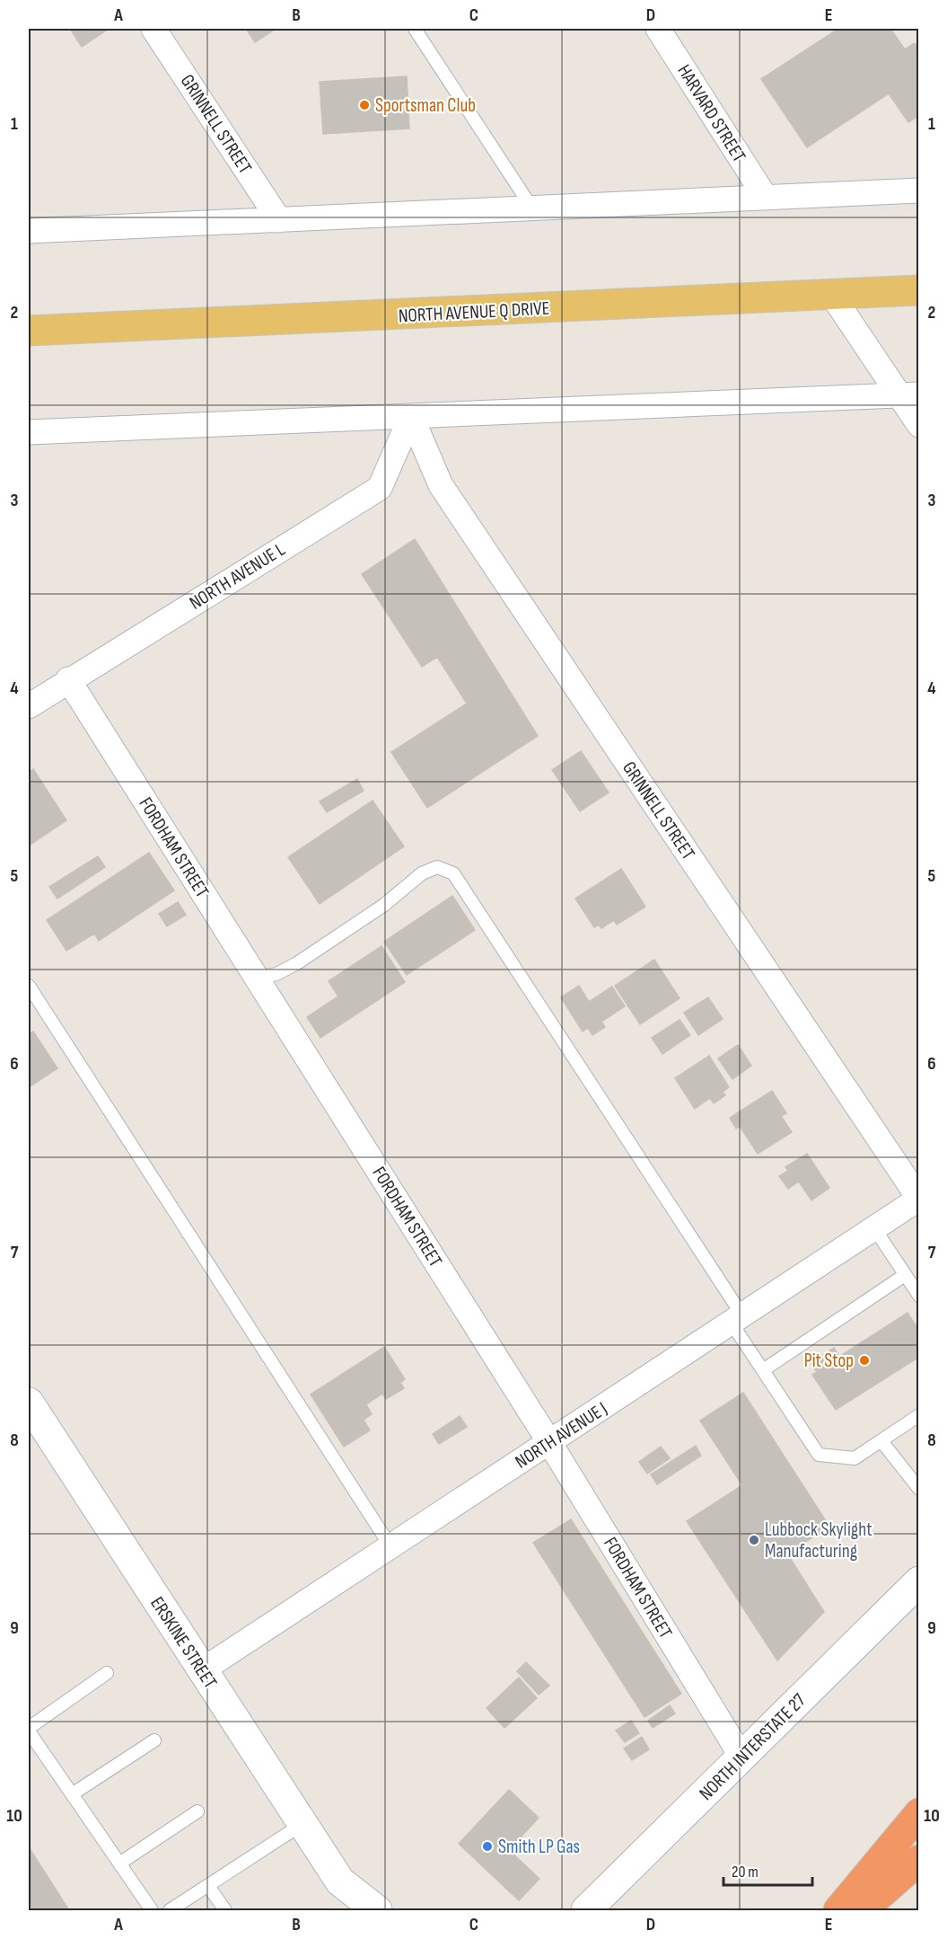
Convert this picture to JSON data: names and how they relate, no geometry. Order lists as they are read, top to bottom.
{
  "streets": {
    "main road": ["NORTH AVENUE Q DRIVE", "ERSKINE STREET", "NORTH INTERSTATE 27"],
    "street": [
      "HARVARD STREET",
      "GRINNELL STREET",
      "NORTH AVENUE L",
      "FORDHAM STREET",
      "NORTH AVENUE J"
    ]
  },
  "crossings": [
    ["GRINNELL STREET", "NORTH AVENUE L"],
    ["GRINNELL STREET", "NORTH AVENUE J"],
    ["NORTH AVENUE L", "FORDHAM STREET"],
    ["FORDHAM STREET", "NORTH AVENUE J"],
    ["FORDHAM STREET", "NORTH INTERSTATE 27"],
    ["NORTH AVENUE J", "ERSKINE STREET"]
  ],
  "places": [
    "Sportsman Club",
    "Pit Stop",
    "Lubbock Skylight Manufacturing",
    "Smith LP Gas"
  ],
  "scale_bar": "20 m",
  "grid": {
    "columns": [
      "A",
      "B",
      "C",
      "D",
      "E"
    ],
    "rows": [
      "1",
      "2",
      "3",
      "4",
      "5",
      "6",
      "7",
      "8",
      "9",
      "10"
    ]
  }
}
